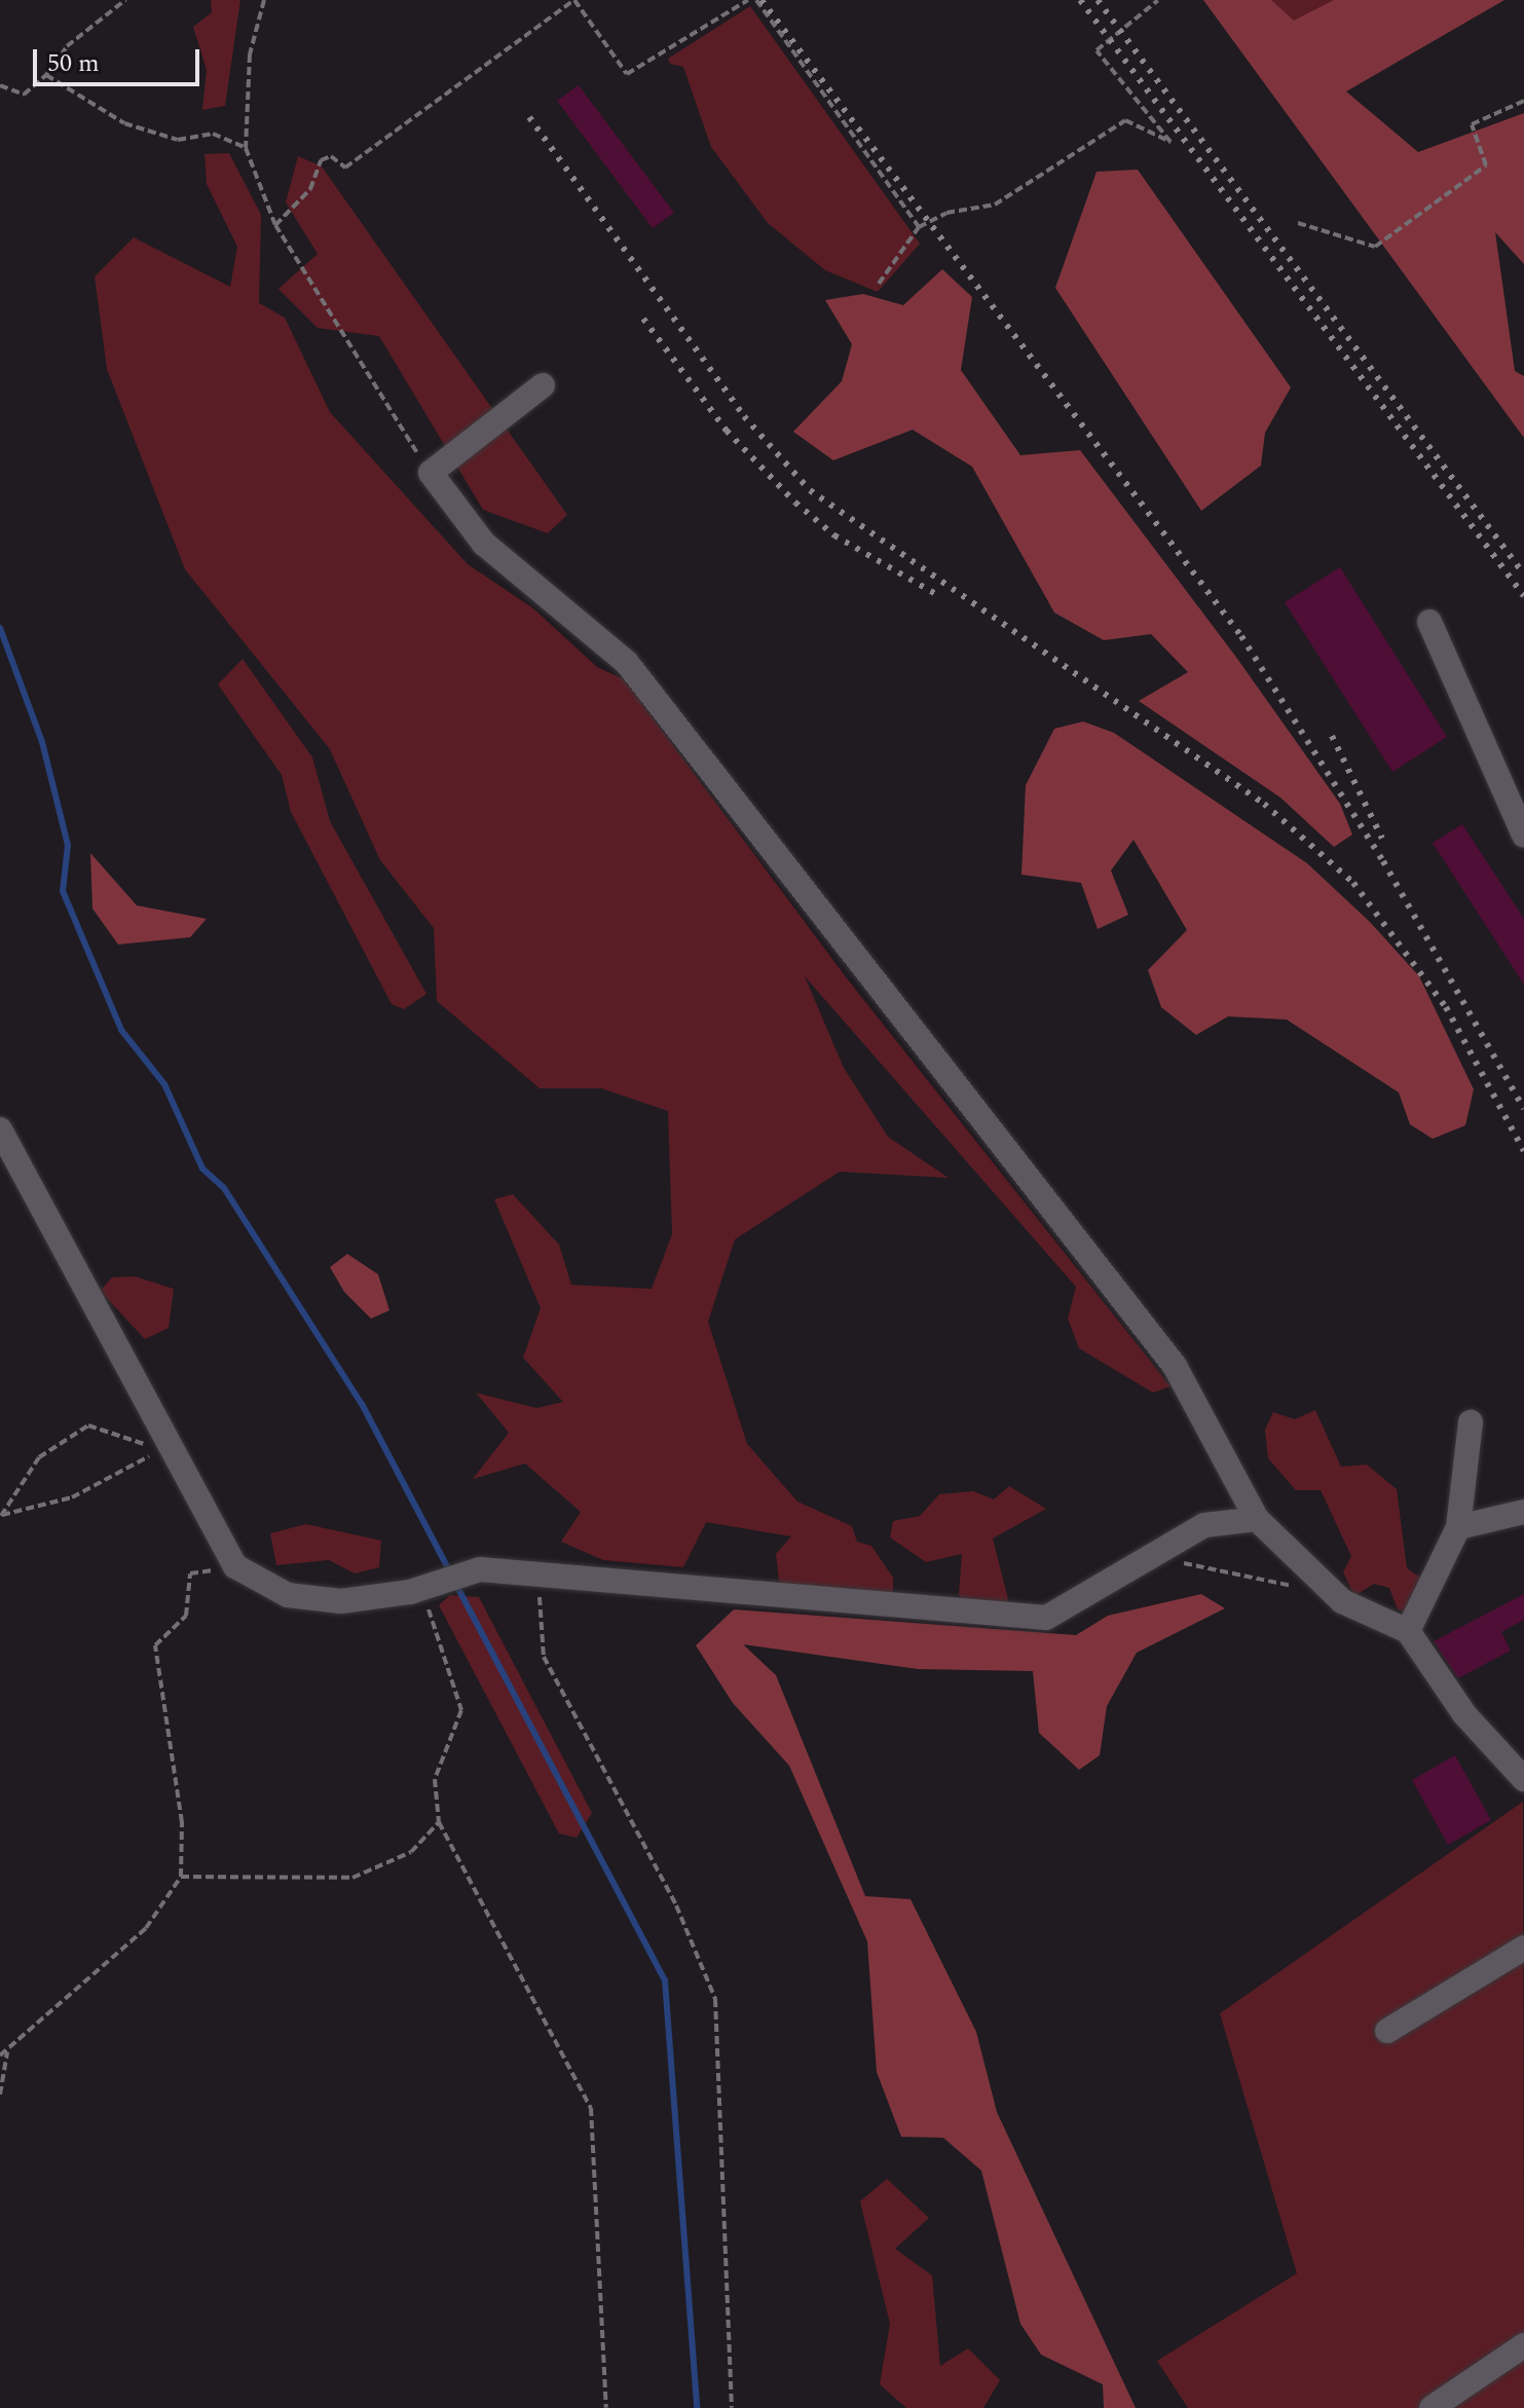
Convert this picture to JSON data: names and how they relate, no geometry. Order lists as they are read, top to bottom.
{
  "scale_bar": "50 m"
}
